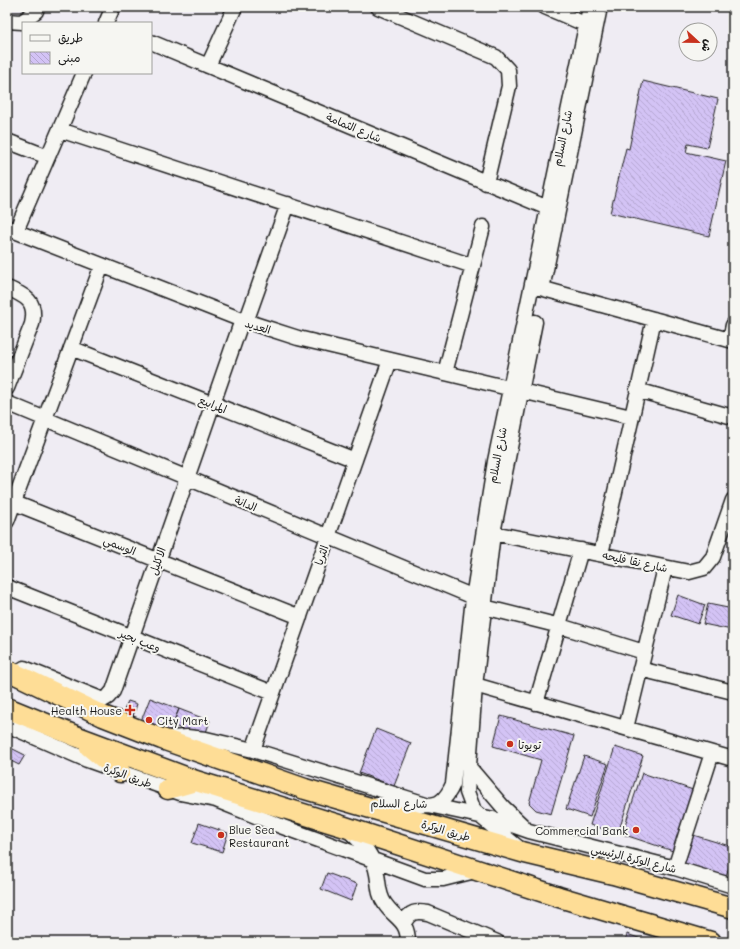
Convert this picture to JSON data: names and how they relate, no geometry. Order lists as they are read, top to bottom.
{
  "streets": {
    "highway": ["طريق الوكرة"],
    "street": [
      "شارع الثمامة",
      "شارع السلام",
      "العديد",
      "المرابيع",
      "الدانة",
      "الوسمي",
      "الثريا",
      "الاكليل",
      "شارع نقا فليحه",
      "وعب بحير",
      "شارع الوكرة الرئيسي"
    ]
  },
  "crossings": [
    ["شارع الثمامة", "شارع السلام"],
    ["شارع السلام", "العديد"],
    ["شارع السلام", "الدانة"],
    ["شارع السلام", "شارع نقا فليحه"],
    ["شارع السلام", "طريق الوكرة"],
    ["شارع السلام", "شارع الوكرة الرئيسي"],
    ["العديد", "الثريا"],
    ["العديد", "الاكليل"],
    ["المرابيع", "الثريا"],
    ["المرابيع", "الاكليل"],
    ["الدانة", "الثريا"],
    ["الدانة", "الاكليل"],
    ["الوسمي", "الثريا"],
    ["الوسمي", "الاكليل"],
    ["الثريا", "وعب بحير"],
    ["الثريا", "طريق الوكرة"],
    ["الاكليل", "وعب بحير"],
    ["الاكليل", "طريق الوكرة"],
    ["طريق الوكرة", "شارع الوكرة الرئيسي"]
  ],
  "places": {
    "health": ["Health House"],
    "other": [
      "City Mart",
      "تويوتا",
      "Commercial Bank",
      "Blue Sea Restaurant"
    ]
  },
  "legend": ["طريق", "مبنى"],
  "north": "right"
}
